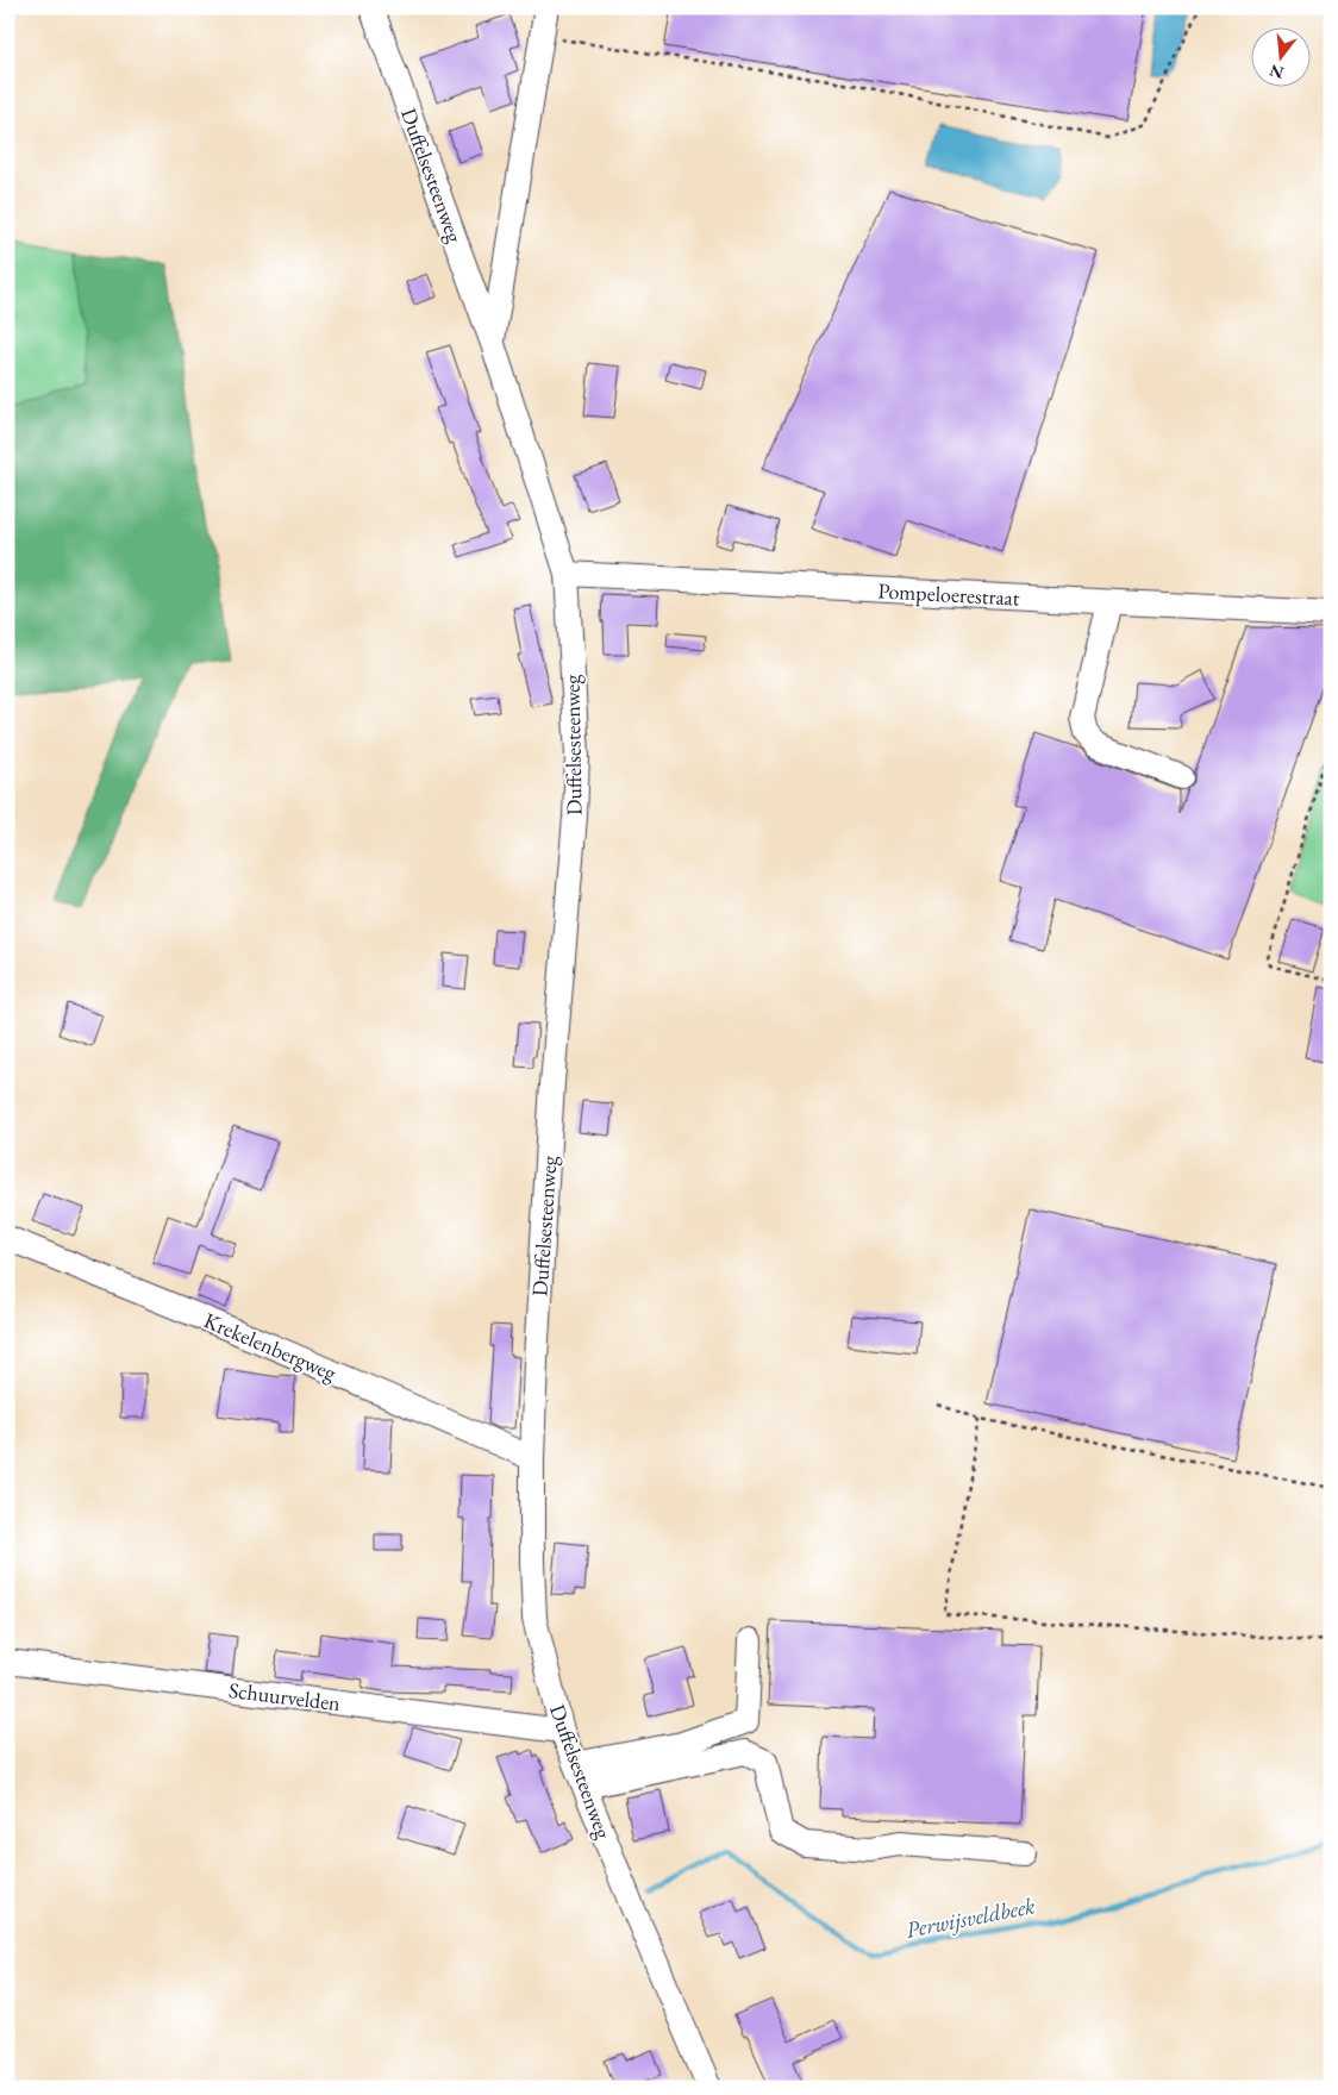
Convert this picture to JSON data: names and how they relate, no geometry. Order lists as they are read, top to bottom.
{
  "streets": {
    "street": [
      "Duffelsesteenweg",
      "Pompeloerestraat",
      "Krekelenbergweg",
      "Schuurvelden"
    ]
  },
  "crossings": [
    ["Duffelsesteenweg", "Pompeloerestraat"],
    ["Duffelsesteenweg", "Krekelenbergweg"],
    ["Duffelsesteenweg", "Schuurvelden"]
  ],
  "water": ["Perwijsveldbeek"],
  "north": "bottom"
}
